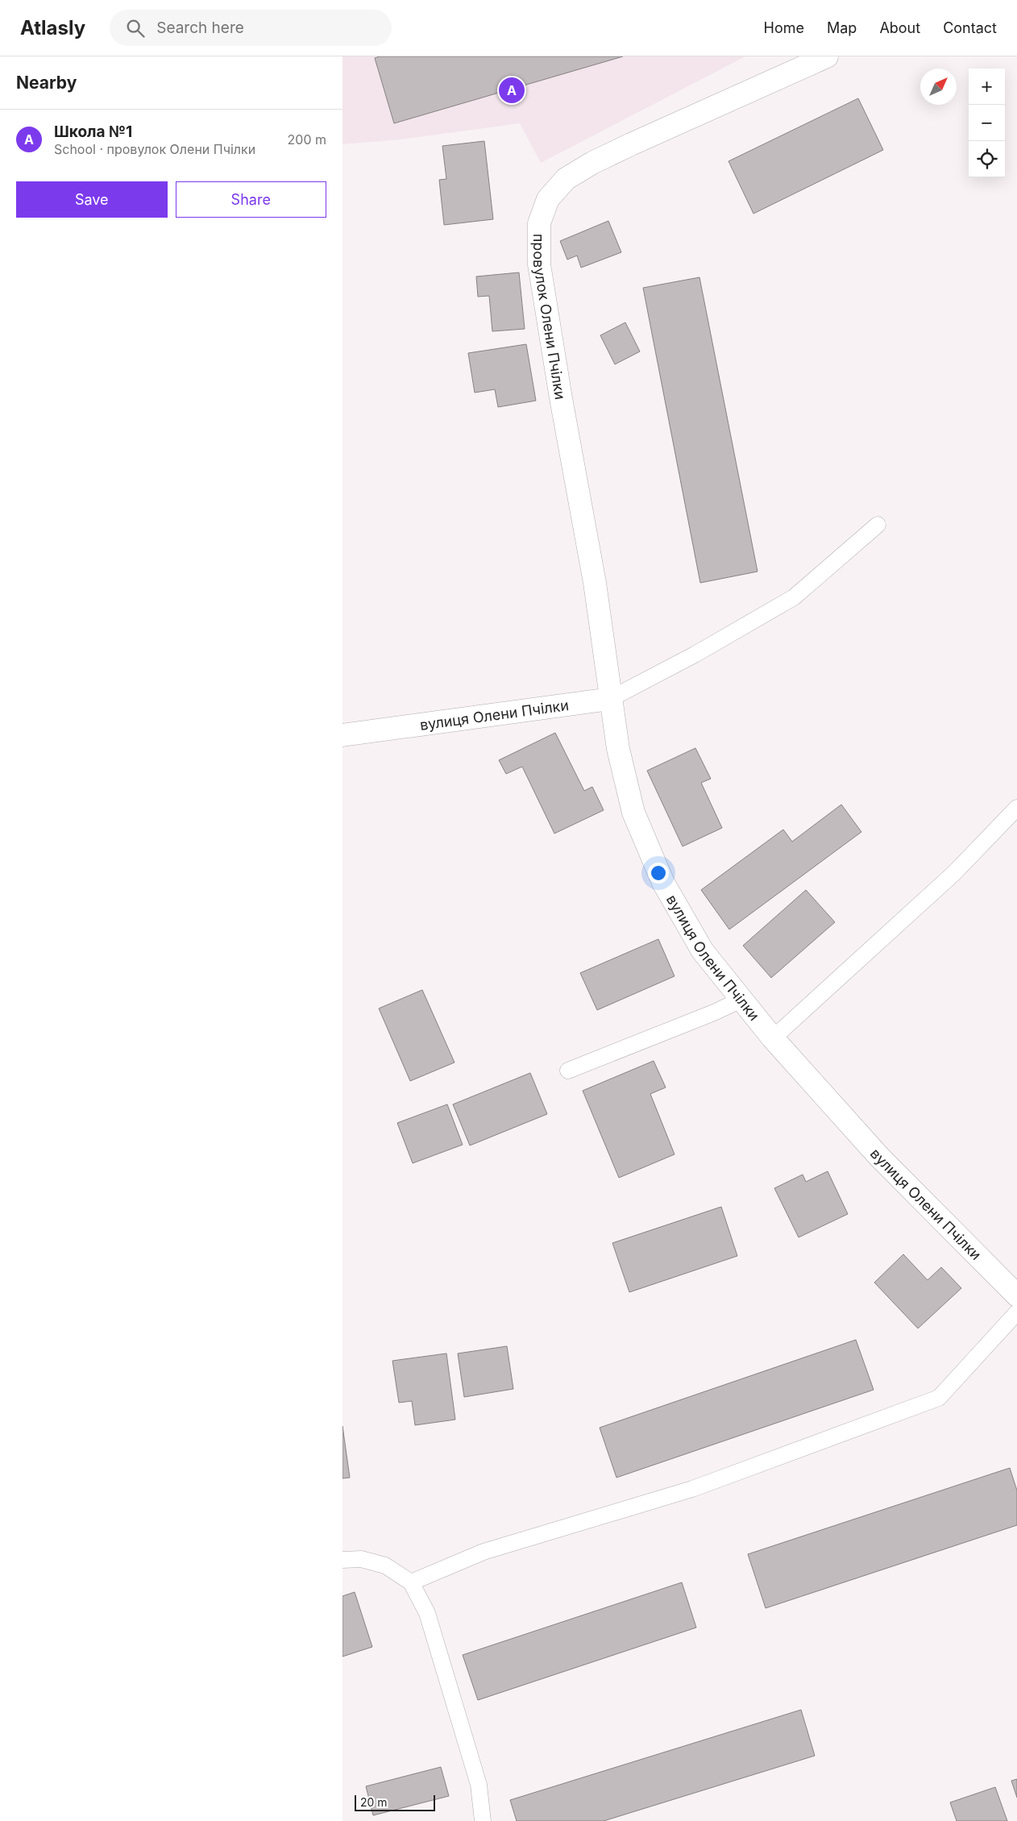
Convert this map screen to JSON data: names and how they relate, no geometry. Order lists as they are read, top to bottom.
{
  "streets": {
    "street": ["провулок Олени Пчілки", "вулиця Олени Пчілки"]
  },
  "crossings": [
    ["провулок Олени Пчілки", "вулиця Олени Пчілки"]
  ],
  "scale_bar": "20 m",
  "north": "top right",
  "page": {
    "header": "Atlasly",
    "search": "Search here",
    "nav": [
      "Home",
      "Map",
      "About",
      "Contact"
    ],
    "heading": "Nearby",
    "map_buttons": ["+", "−"],
    "pins": "A",
    "list": [
      {
        "mark": "A",
        "name": "Школа №1",
        "note": "School · провулок Олени Пчілки",
        "value": "200 m"
      }
    ],
    "buttons": ["Save", "Share"],
    "scale": "20 m"
  }
}
